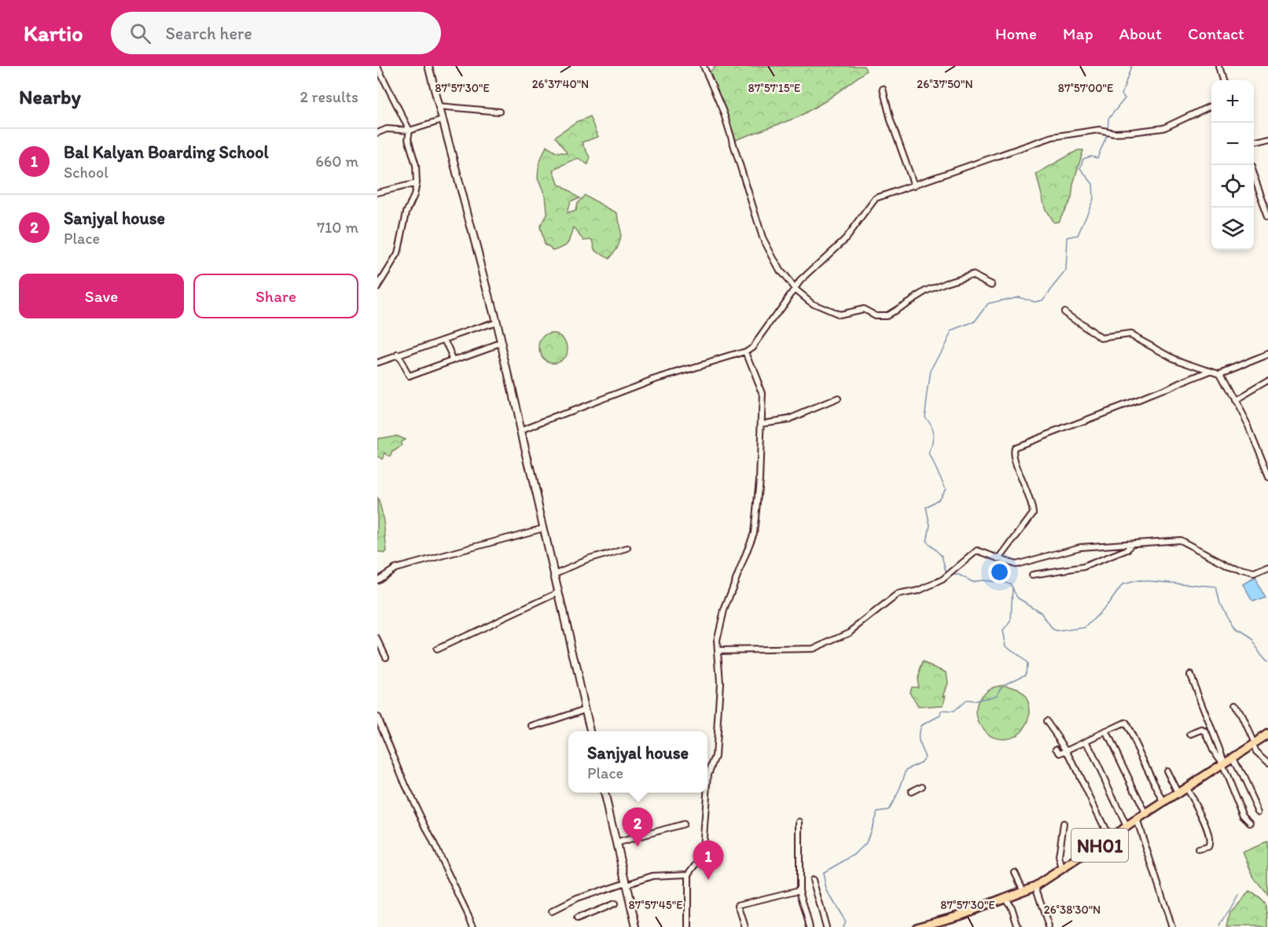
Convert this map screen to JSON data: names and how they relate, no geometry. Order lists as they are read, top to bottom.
{
  "streets": {
    "highway": ["NH01"]
  },
  "page": {
    "header": "Kartio",
    "search": "Search here",
    "nav": [
      "Home",
      "Map",
      "About",
      "Contact"
    ],
    "heading": ["Nearby", "2 results"],
    "map_buttons": ["+", "−"],
    "list": [
      {
        "mark": "1",
        "name": "Bal Kalyan Boarding School",
        "note": "School",
        "value": "660 m"
      },
      {
        "mark": "2",
        "name": "Sanjyal house",
        "note": "Place",
        "value": "710 m"
      }
    ],
    "buttons": ["Save", "Share"],
    "popup": ["Sanjyal house", "Place"],
    "pins": ["2", "1"]
  },
  "coordinates": [
    "26°37'50\"N",
    "26°37'40\"N",
    "87°57'30\"E",
    "87°57'15\"E",
    "87°57'00\"E",
    "87°57'45\"E",
    "26°38'30\"N"
  ]
}
